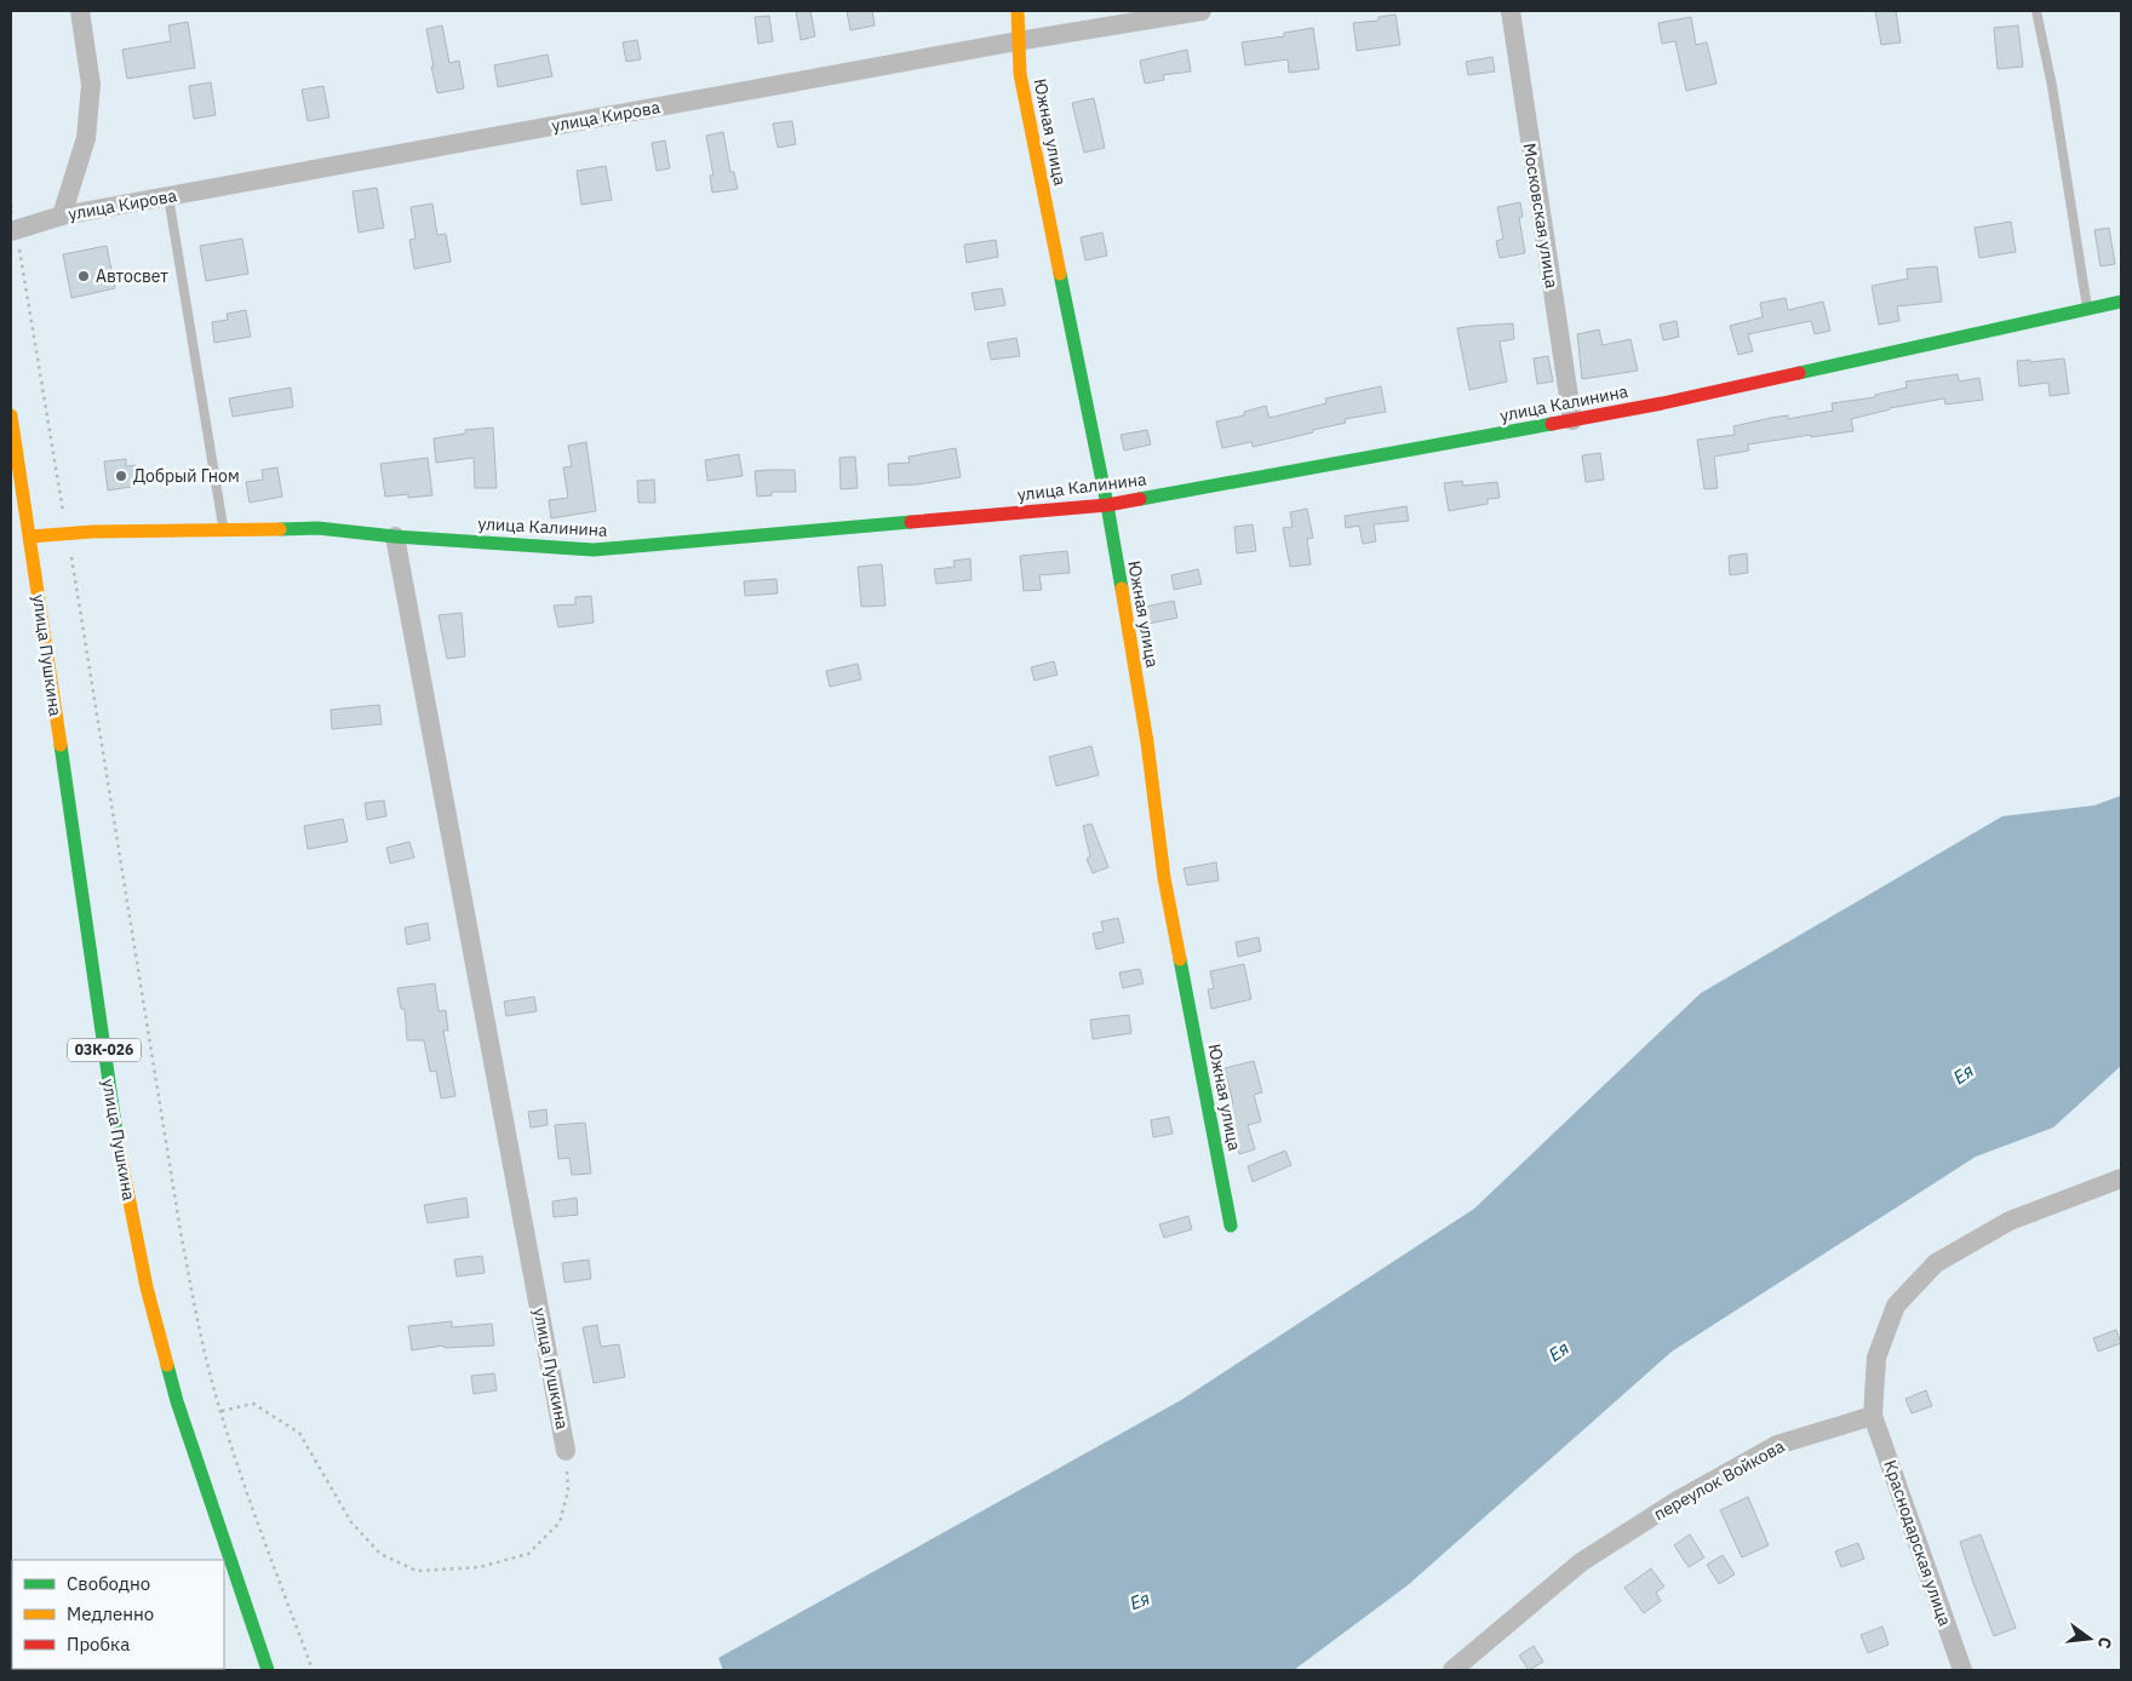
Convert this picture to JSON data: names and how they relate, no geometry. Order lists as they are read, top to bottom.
{
  "streets": {
    "street": [
      "улица Кирова",
      "Южная улица",
      "Московская улица",
      "улица Калинина",
      "улица Пушкина",
      "03К-026",
      "переулок Войкова",
      "Краснодарская улица"
    ]
  },
  "crossings": [
    ["улица Кирова", "Южная улица"],
    ["Южная улица", "улица Калинина"],
    ["Московская улица", "улица Калинина"],
    ["улица Калинина", "улица Пушкина"],
    ["переулок Войкова", "Краснодарская улица"]
  ],
  "water": ["Ея"],
  "places": ["Автосвет", "Добрый Гном"],
  "legend": ["Свободно", "Медленно", "Пробка"],
  "north": "right"
}
